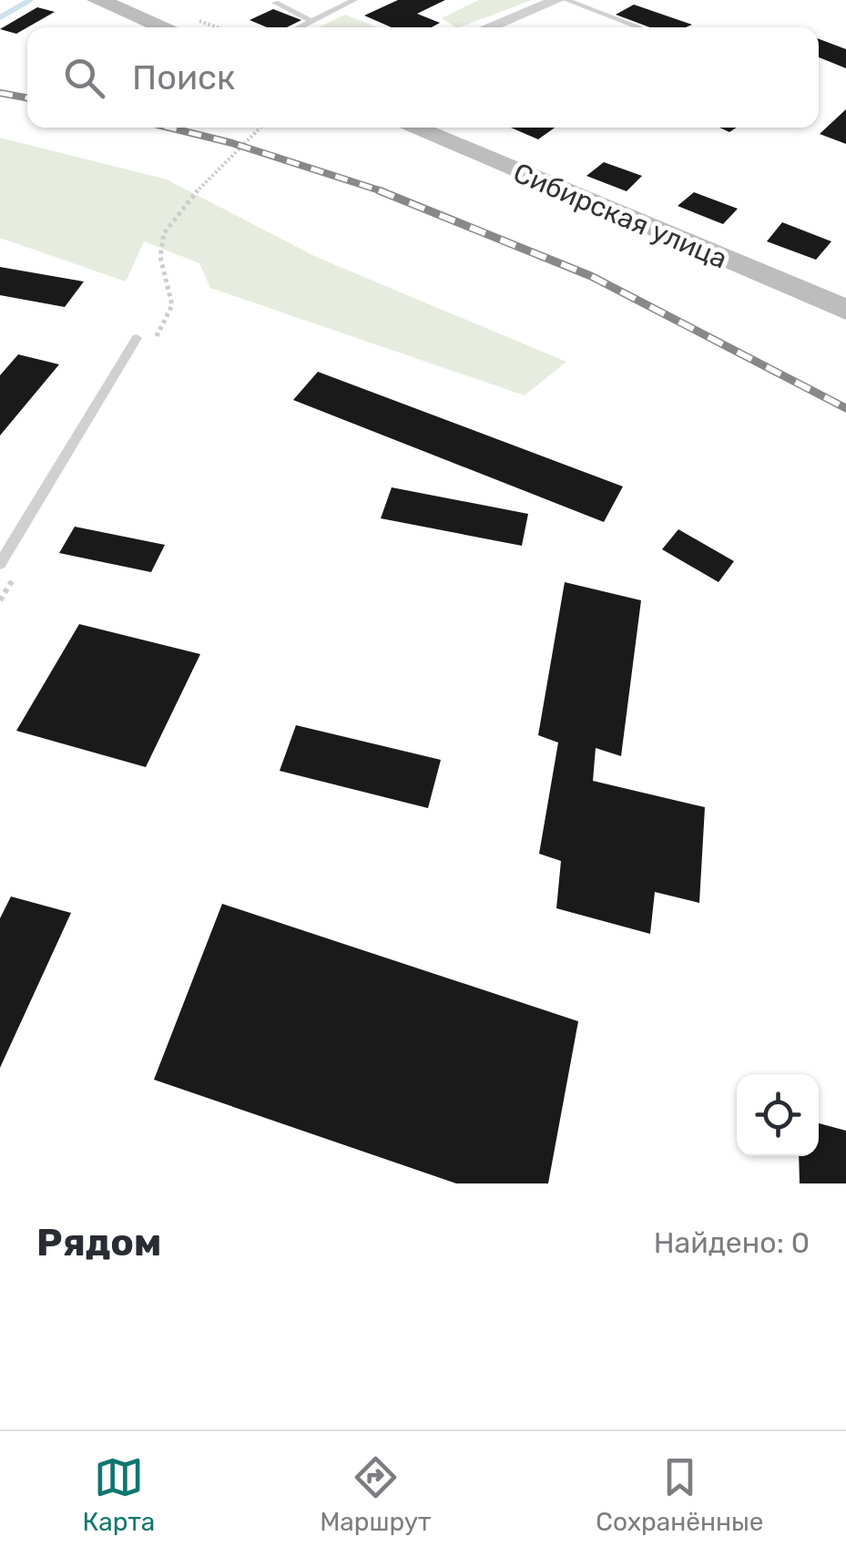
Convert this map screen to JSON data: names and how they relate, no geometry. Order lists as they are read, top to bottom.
{
  "streets": {
    "main road": ["Сибирская улица"]
  },
  "page": {
    "search": "Поиск",
    "heading": ["Рядом", "Найдено: 0"],
    "nav": ["Карта", "Маршрут", "Сохранённые"]
  }
}
